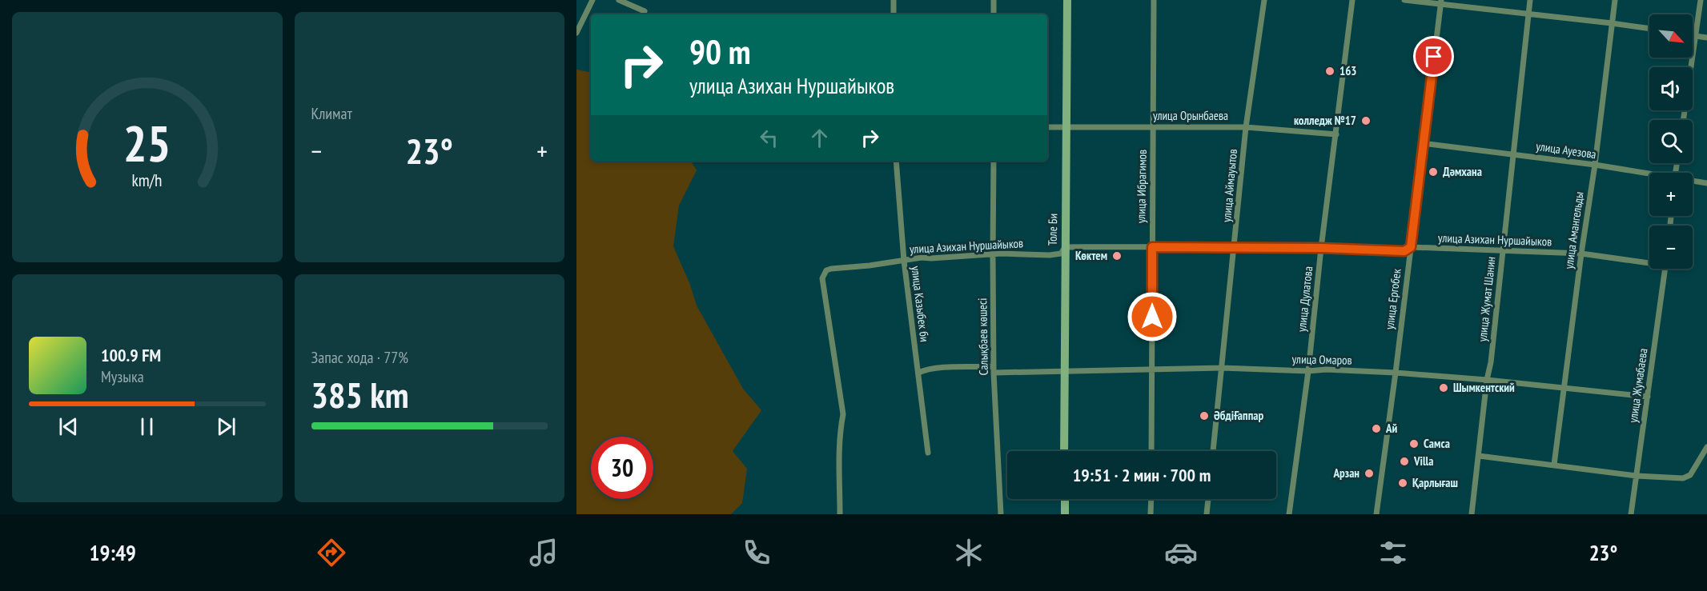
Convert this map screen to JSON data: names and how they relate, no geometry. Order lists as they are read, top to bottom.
{
  "streets": {
    "main road": ["Толе Би"],
    "street": [
      "улица Орынбаева",
      "улица Ауезова",
      "улица Аймауытов",
      "улица Ибрагимов",
      "улица Амангельды",
      "улица Азихан Нуршайыков",
      "улица Дулатова",
      "улица Ергобек",
      "улица Жумат Шанин",
      "улица Казыбек би",
      "Салықбаев көшесі",
      "улица Омаров",
      "улица Жумабаева"
    ]
  },
  "crossings": [
    ["улица Орынбаева", "улица Аймауытов"],
    ["улица Орынбаева", "улица Ибрагимов"],
    ["улица Орынбаева", "Толе Би"],
    ["улица Орынбаева", "улица Дулатова"],
    ["улица Ауезова", "улица Амангельды"],
    ["улица Ауезова", "улица Ергобек"],
    ["улица Ауезова", "улица Жумат Шанин"],
    ["улица Аймауытов", "улица Азихан Нуршайыков"],
    ["улица Аймауытов", "улица Омаров"],
    ["улица Ибрагимов", "улица Азихан Нуршайыков"],
    ["улица Ибрагимов", "улица Омаров"],
    ["Толе Би", "улица Азихан Нуршайыков"],
    ["Толе Би", "улица Омаров"],
    ["улица Амангельды", "улица Азихан Нуршайыков"],
    ["улица Амангельды", "улица Омаров"],
    ["улица Азихан Нуршайыков", "улица Дулатова"],
    ["улица Азихан Нуршайыков", "улица Ергобек"],
    ["улица Азихан Нуршайыков", "улица Жумат Шанин"],
    ["улица Азихан Нуршайыков", "улица Казыбек би"],
    ["улица Азихан Нуршайыков", "Салықбаев көшесі"],
    ["улица Дулатова", "улица Омаров"],
    ["улица Ергобек", "улица Омаров"],
    ["улица Жумат Шанин", "улица Омаров"],
    ["Салықбаев көшесі", "улица Омаров"],
    ["улица Омаров", "улица Жумабаева"]
  ],
  "places": [
    "163",
    "колледж №17",
    "Дәмхана",
    "Көктем",
    "Шымкентский",
    "ӘбдіҒаппар",
    "Ай",
    "Самса",
    "Villa",
    "Арзан",
    "Қарлығаш"
  ],
  "north": "bottom right",
  "page": {
    "tile": [
      "Климат",
      ["Запас хода · 77%", "385 km"]
    ],
    "map_buttons": ["+", "−"],
    "turn": ["90 m", "улица Азихан Нуршайыков"],
    "heat": ["−", "23°", "+"],
    "song": ["100.9 FM", "Музыка"],
    "limit": "30",
    "trip": "19:51 · 2 мин · 700 m",
    "tabs": ["19:49", "23°"],
    "gauge": ["25", "km/h"]
  }
}
